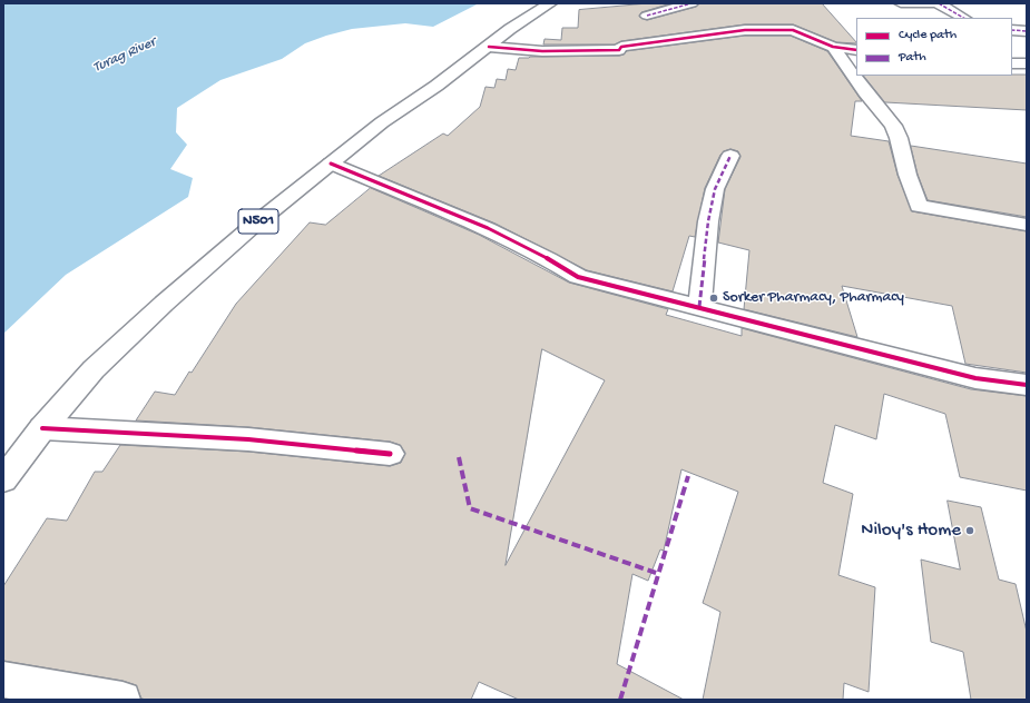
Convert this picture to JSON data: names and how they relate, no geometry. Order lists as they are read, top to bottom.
{
  "streets": {
    "main road": ["N501"]
  },
  "water": ["Turag River"],
  "places": ["Sorker Pharmacy, Pharmacy", "Niloy's Home"],
  "legend": ["Cycle path", "Path"]
}
